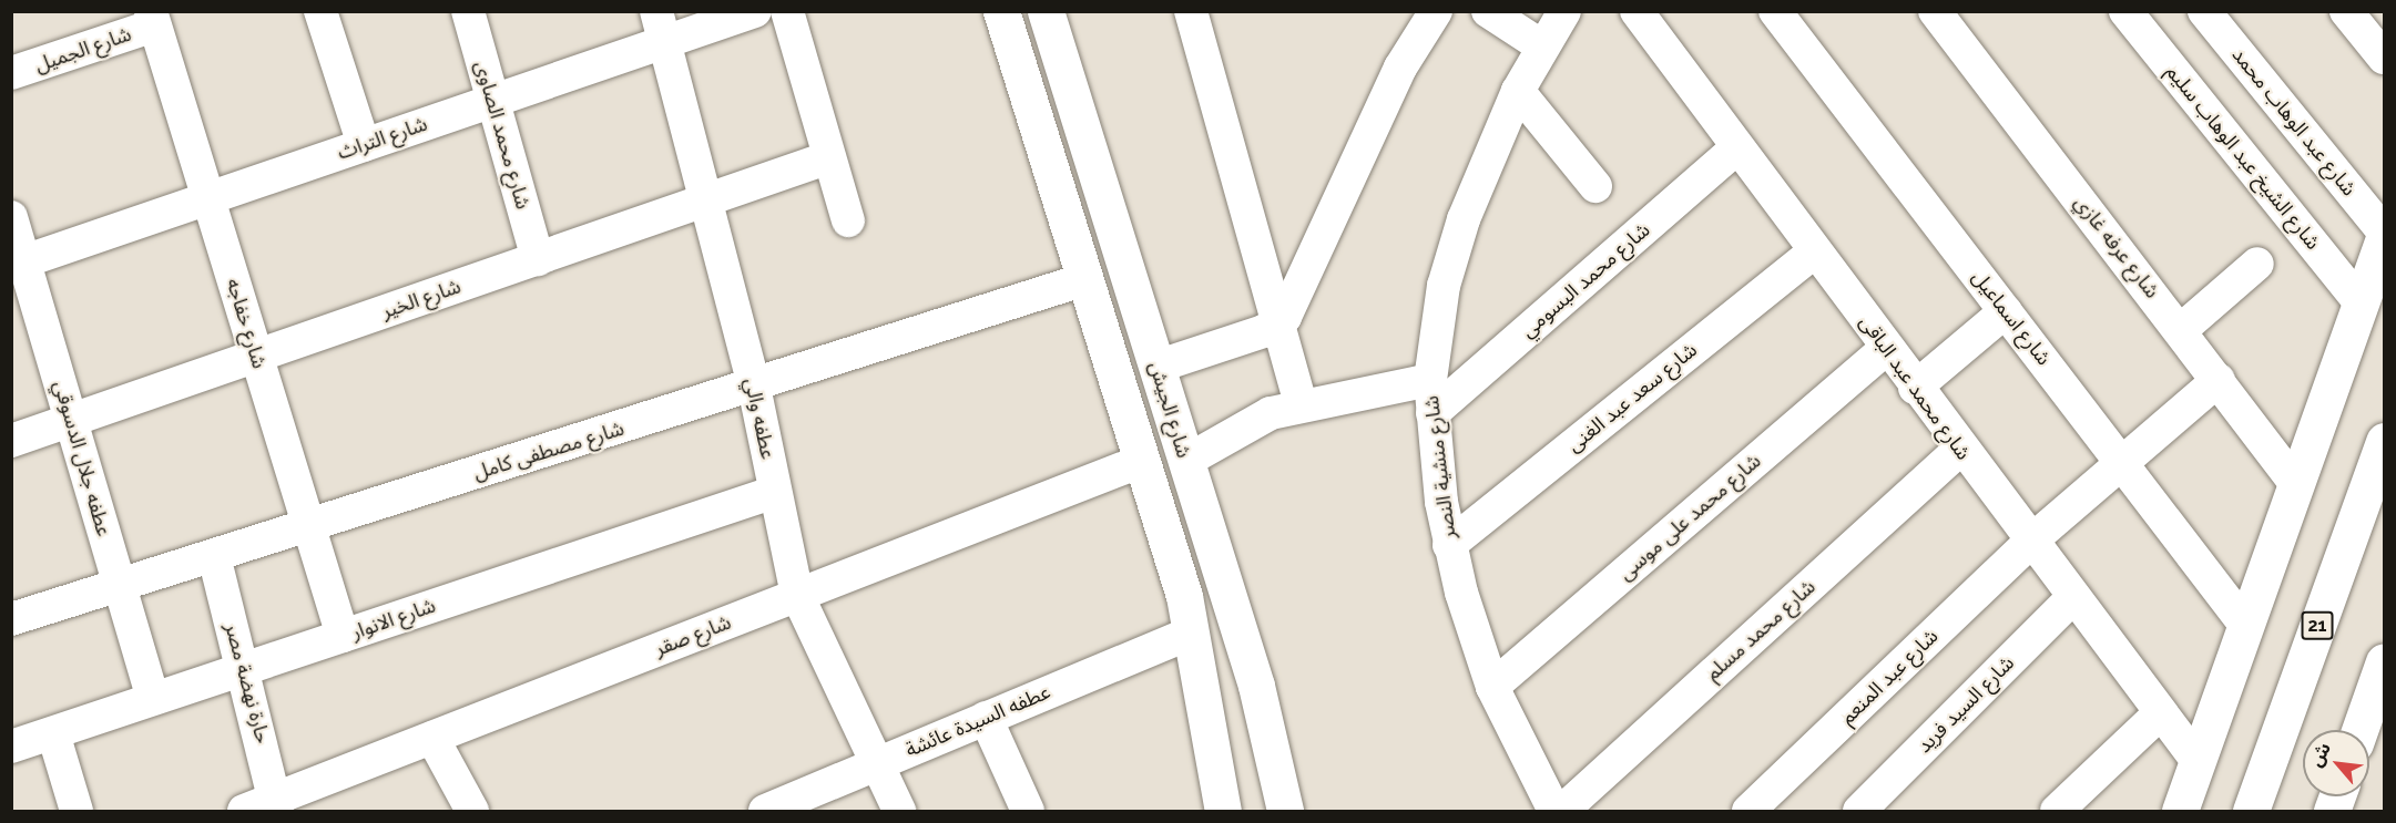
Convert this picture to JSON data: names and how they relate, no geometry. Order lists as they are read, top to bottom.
{
  "streets": {
    "main road": ["شارع الجيش", "21"],
    "street": [
      "شارع الجميل",
      "شارع عبد الوهاب محمد",
      "شارع محمد الصاوى",
      "شارع التراث",
      "شارع الشيخ عبد الوهاب سليم",
      "شارع عرفه غازي",
      "شارع محمد البسومي",
      "شارع الخير",
      "شارع اسماعيل",
      "شارع خفاجه",
      "شارع محمد عبد الباقى",
      "شارع سعد عبد الغنى",
      "عطفه والي",
      "شارع مصطفى كامل",
      "عطفه جلال الدسوقي",
      "شارع منشية النصر",
      "شارع محمد على موسى",
      "شارع الانوار",
      "شارع محمد مسلم",
      "شارع صقر",
      "شارع عبد المنعم",
      "حارة نهضة مصر",
      "شارع السيد فريد",
      "عطفه السيدة عائشة"
    ]
  },
  "crossings": [
    ["شارع الجميل", "شارع خفاجه"],
    ["شارع محمد الصاوى", "شارع التراث"],
    ["شارع محمد الصاوى", "شارع الخير"],
    ["شارع التراث", "شارع خفاجه"],
    ["شارع التراث", "عطفه والي"],
    ["شارع التراث", "عطفه جلال الدسوقي"],
    ["شارع عرفه غازي", "شارع عبد المنعم"],
    ["شارع محمد البسومي", "شارع محمد عبد الباقى"],
    ["شارع محمد البسومي", "شارع منشية النصر"],
    ["شارع الخير", "شارع خفاجه"],
    ["شارع الخير", "عطفه والي"],
    ["شارع الخير", "عطفه جلال الدسوقي"],
    ["شارع اسماعيل", "شارع عبد المنعم"],
    ["شارع خفاجه", "شارع مصطفى كامل"],
    ["شارع خفاجه", "شارع الانوار"],
    ["شارع محمد عبد الباقى", "شارع سعد عبد الغنى"],
    ["شارع محمد عبد الباقى", "شارع محمد على موسى"],
    ["شارع محمد عبد الباقى", "شارع محمد مسلم"],
    ["شارع محمد عبد الباقى", "شارع عبد المنعم"],
    ["شارع محمد عبد الباقى", "شارع السيد فريد"],
    ["شارع سعد عبد الغنى", "شارع منشية النصر"],
    ["شارع الجيش", "شارع مصطفى كامل"],
    ["شارع الجيش", "شارع صقر"],
    ["شارع الجيش", "عطفه السيدة عائشة"],
    ["عطفه والي", "شارع مصطفى كامل"],
    ["عطفه والي", "شارع الانوار"],
    ["عطفه والي", "شارع صقر"],
    ["عطفه والي", "عطفه السيدة عائشة"],
    ["شارع مصطفى كامل", "عطفه جلال الدسوقي"],
    ["شارع مصطفى كامل", "حارة نهضة مصر"],
    ["عطفه جلال الدسوقي", "شارع الانوار"],
    ["شارع منشية النصر", "شارع محمد على موسى"],
    ["شارع الانوار", "حارة نهضة مصر"],
    ["شارع صقر", "حارة نهضة مصر"]
  ],
  "north": "top left"
}
